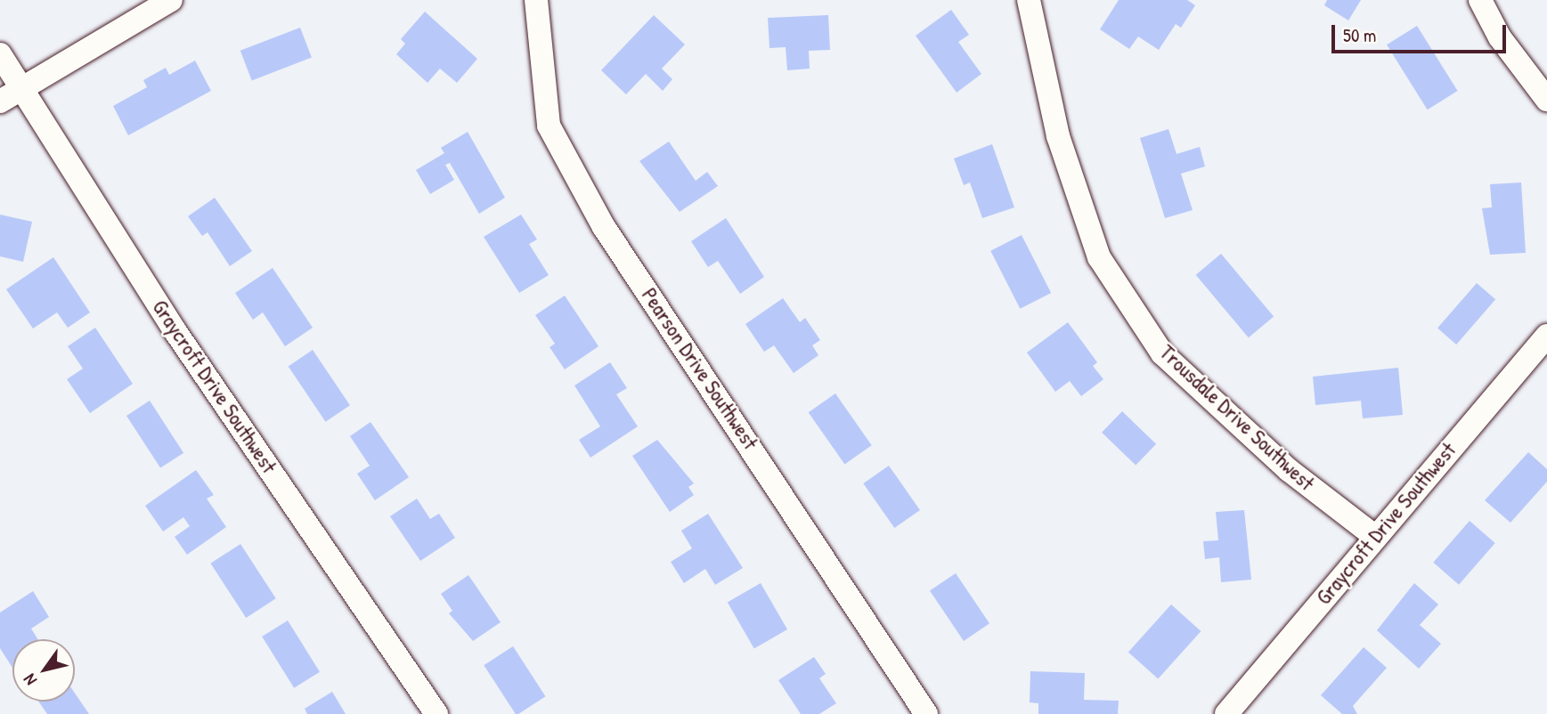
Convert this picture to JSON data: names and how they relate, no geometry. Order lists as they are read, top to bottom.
{
  "streets": {
    "street": ["Pearson Drive Southwest", "Graycroft Drive Southwest", "Trousdale Drive Southwest"]
  },
  "crossings": [
    ["Graycroft Drive Southwest", "Trousdale Drive Southwest"]
  ],
  "scale_bar": "50 m",
  "north": "bottom left"
}
